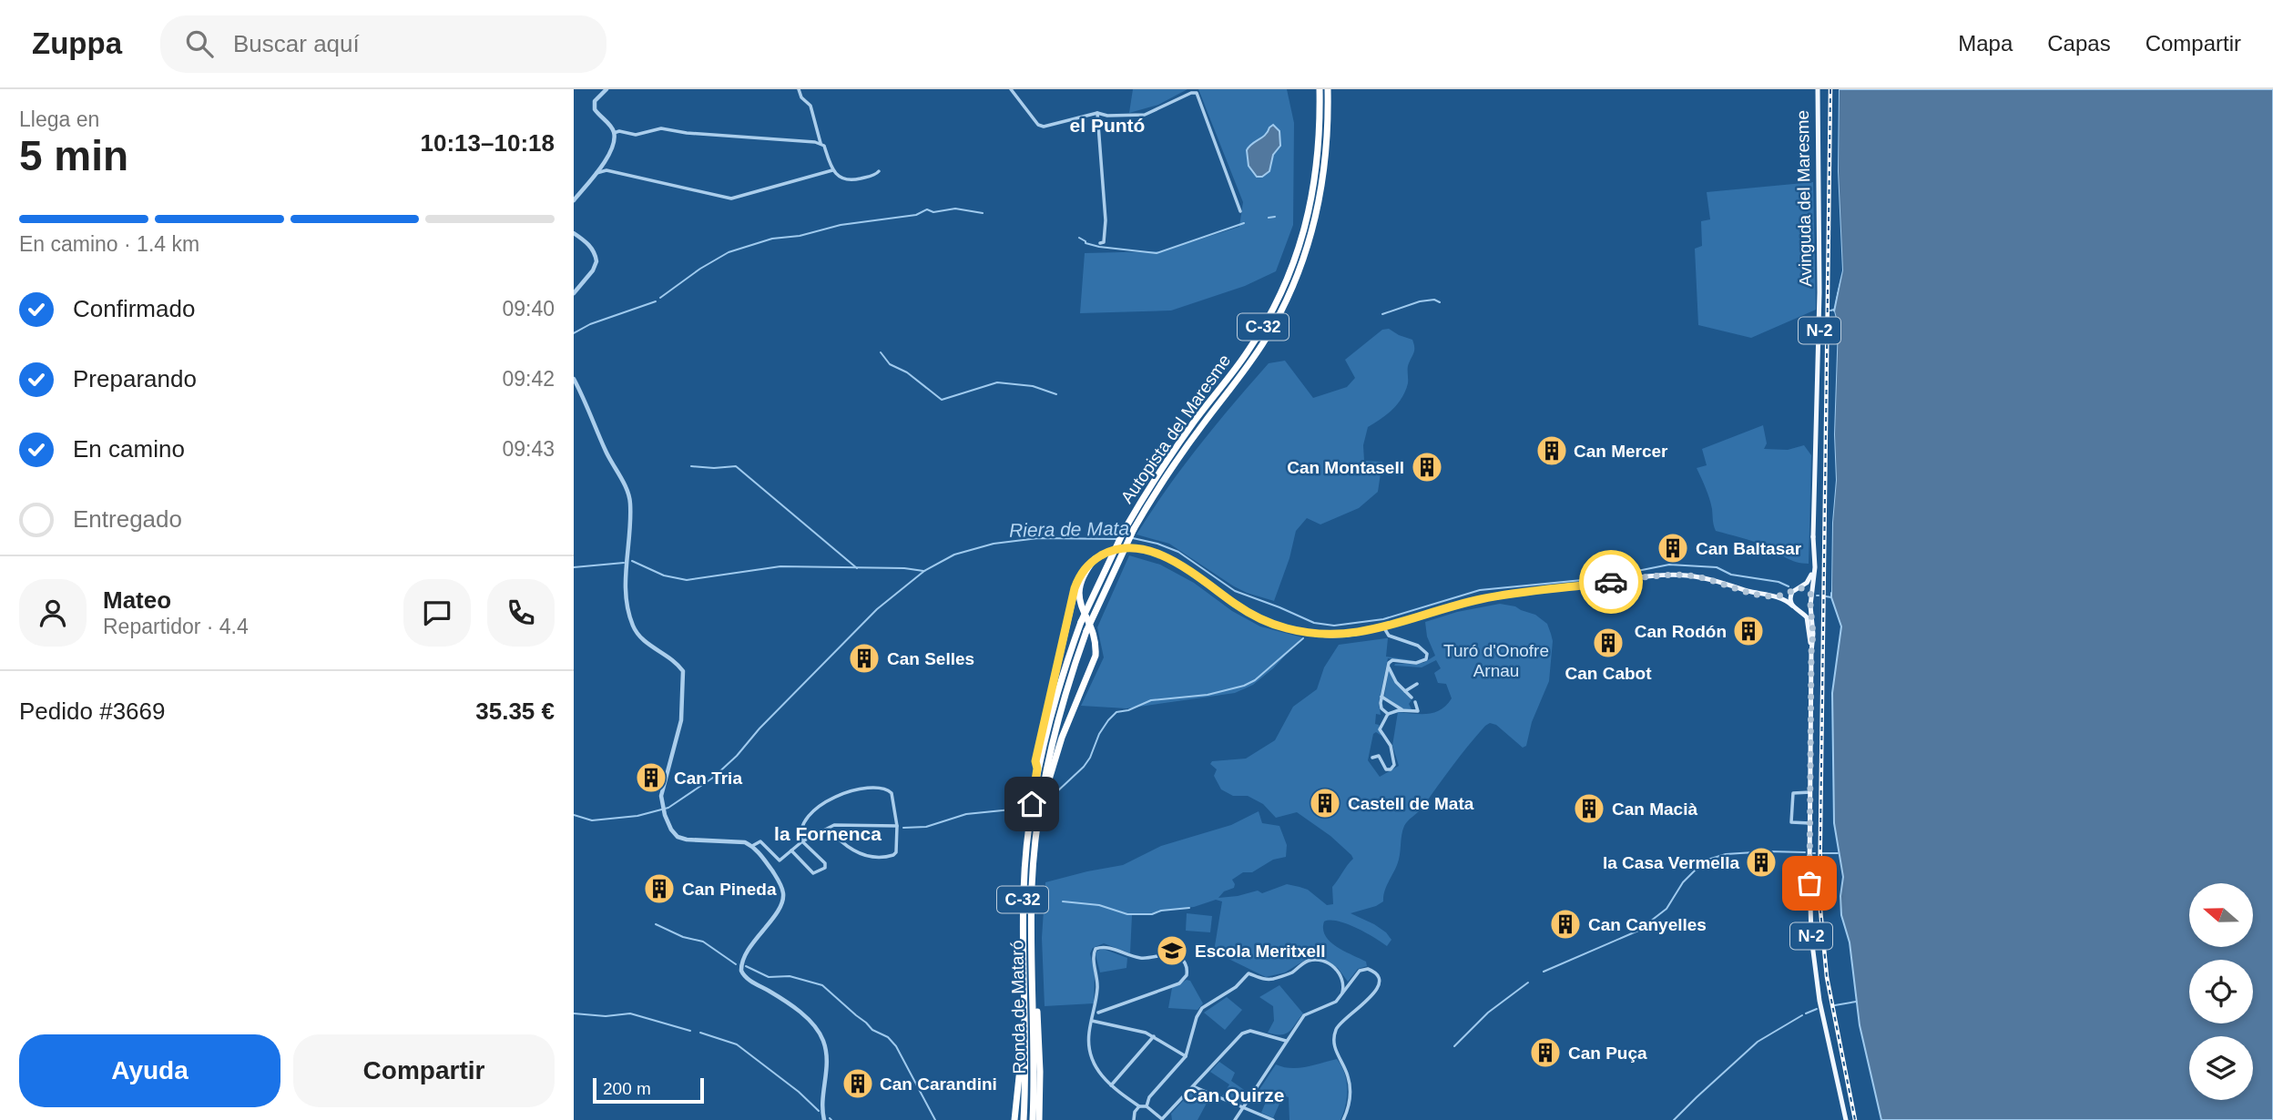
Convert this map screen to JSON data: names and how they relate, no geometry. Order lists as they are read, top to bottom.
{
  "streets": {
    "highway": ["C-32", "Autopista del Maresme", "Ronda de Mataró"],
    "main road": ["Avinguda del Maresme", "N-2"]
  },
  "crossings": [
    ["Avinguda del Maresme", "N-2"],
    ["Autopista del Maresme", "Ronda de Mataró"]
  ],
  "districts": ["el Puntó", "la Fornenca", "Can Quirze"],
  "water": ["Riera de Mata"],
  "parks": ["Turó d'Onofre Arnau"],
  "places": {
    "building": [
      "Can Mercer",
      "Can Montasell",
      "Can Baltasar",
      "Can Rodón",
      "Can Cabot",
      "Can Selles",
      "Can Tria",
      "Castell de Mata",
      "Can Macià",
      "la Casa Vermella",
      "Can Pineda",
      "Can Canyelles",
      "Can Puça",
      "Can Carandini"
    ],
    "school or university": ["Escola Meritxell"]
  },
  "scale_bar": "200 m",
  "north": "left",
  "page": {
    "header": "Zuppa",
    "search": "Buscar aquí",
    "nav": ["Mapa", "Capas", "Compartir"],
    "heading": ["5 min", "Llega en", "10:13–10:18"],
    "panel": [
      "Mateo",
      "Repartidor · 4.4",
      "Pedido #3669",
      "35.35 €"
    ],
    "bar": "En camino · 1.4 km",
    "list": [
      ["Confirmado", "09:40"],
      ["Preparando", "09:42"],
      ["En camino", "09:43"],
      "Entregado"
    ],
    "buttons": ["Ayuda", "Compartir"],
    "scale": "200 m"
  }
}
